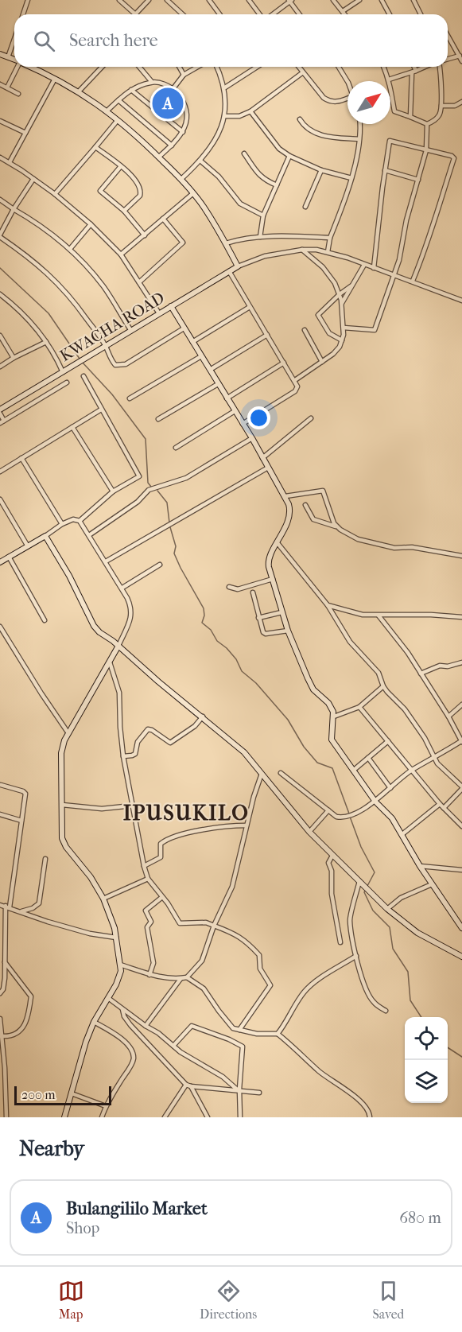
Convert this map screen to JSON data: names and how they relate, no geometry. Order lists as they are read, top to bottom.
{
  "streets": {
    "street": ["KWACHA ROAD"]
  },
  "districts": ["IPUSUKILO"],
  "scale_bar": "200 m",
  "north": "top right",
  "page": {
    "search": "Search here",
    "pins": "A",
    "scale": "200 m",
    "heading": "Nearby",
    "list": [
      {
        "mark": "A",
        "name": "Bulangililo Market",
        "note": "Shop",
        "value": "680 m"
      }
    ],
    "nav": ["Map", "Directions", "Saved"]
  }
}
